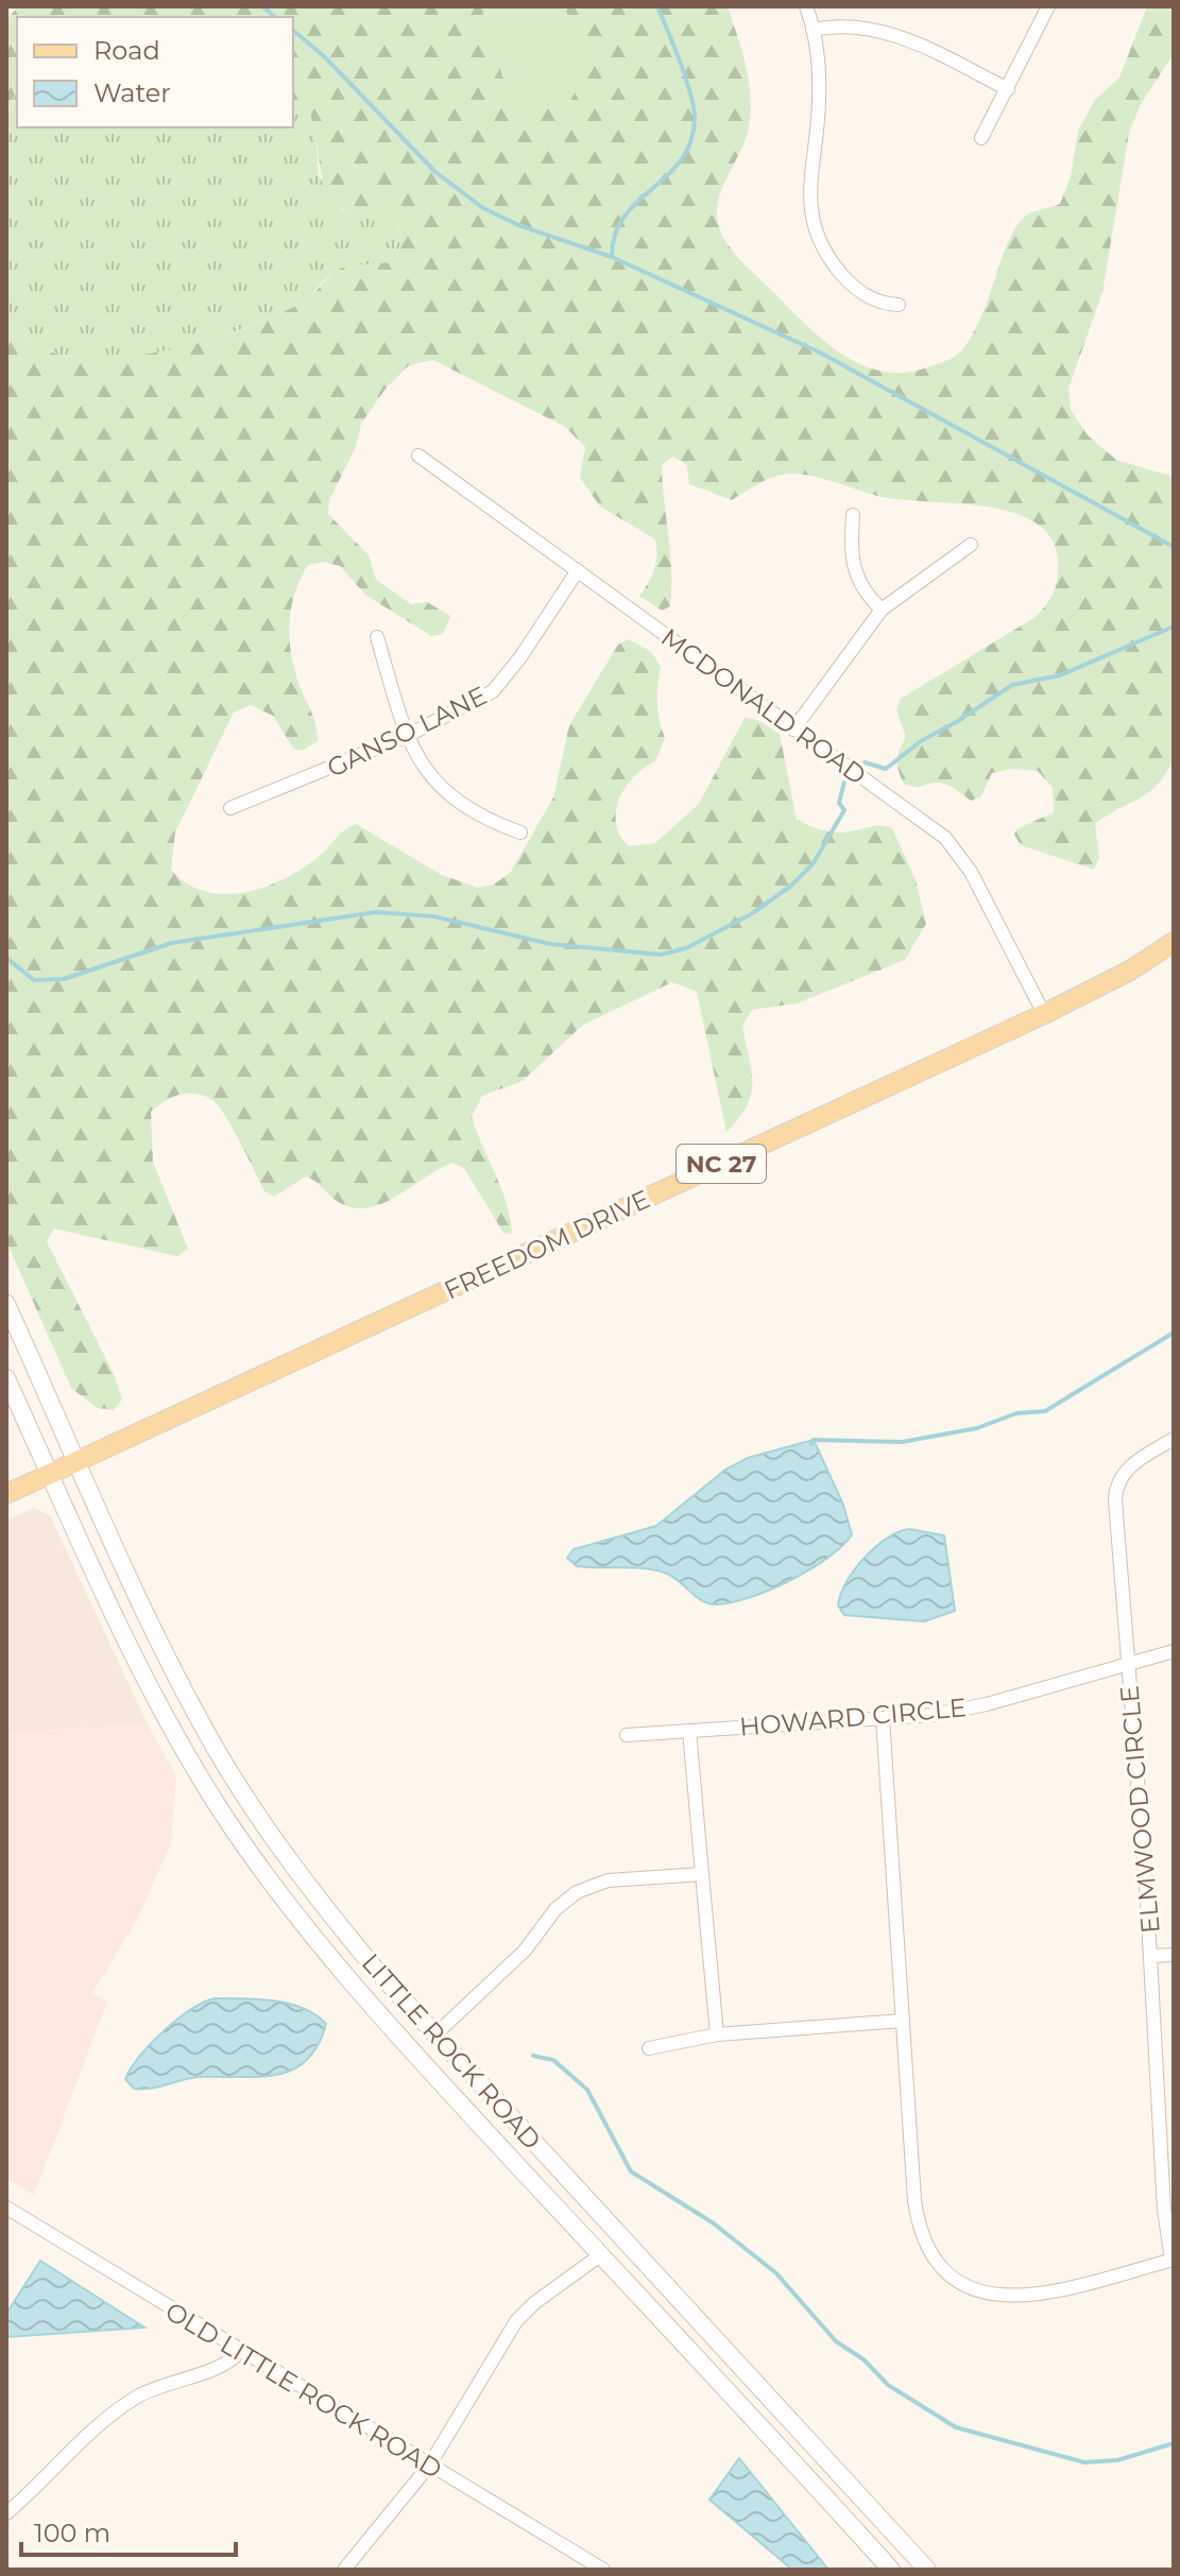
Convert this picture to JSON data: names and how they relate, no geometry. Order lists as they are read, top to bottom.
{
  "streets": {
    "main road": ["NC 27", "FREEDOM DRIVE", "LITTLE ROCK ROAD"],
    "street": [
      "MCDONALD ROAD",
      "GANSO LANE",
      "HOWARD CIRCLE",
      "ELMWOOD CIRCLE",
      "OLD LITTLE ROCK ROAD"
    ]
  },
  "crossings": [
    ["MCDONALD ROAD", "GANSO LANE"],
    ["MCDONALD ROAD", "FREEDOM DRIVE"],
    ["FREEDOM DRIVE", "LITTLE ROCK ROAD"],
    ["HOWARD CIRCLE", "ELMWOOD CIRCLE"]
  ],
  "legend": ["Road", "Water"],
  "scale_bar": "100 m"
}
